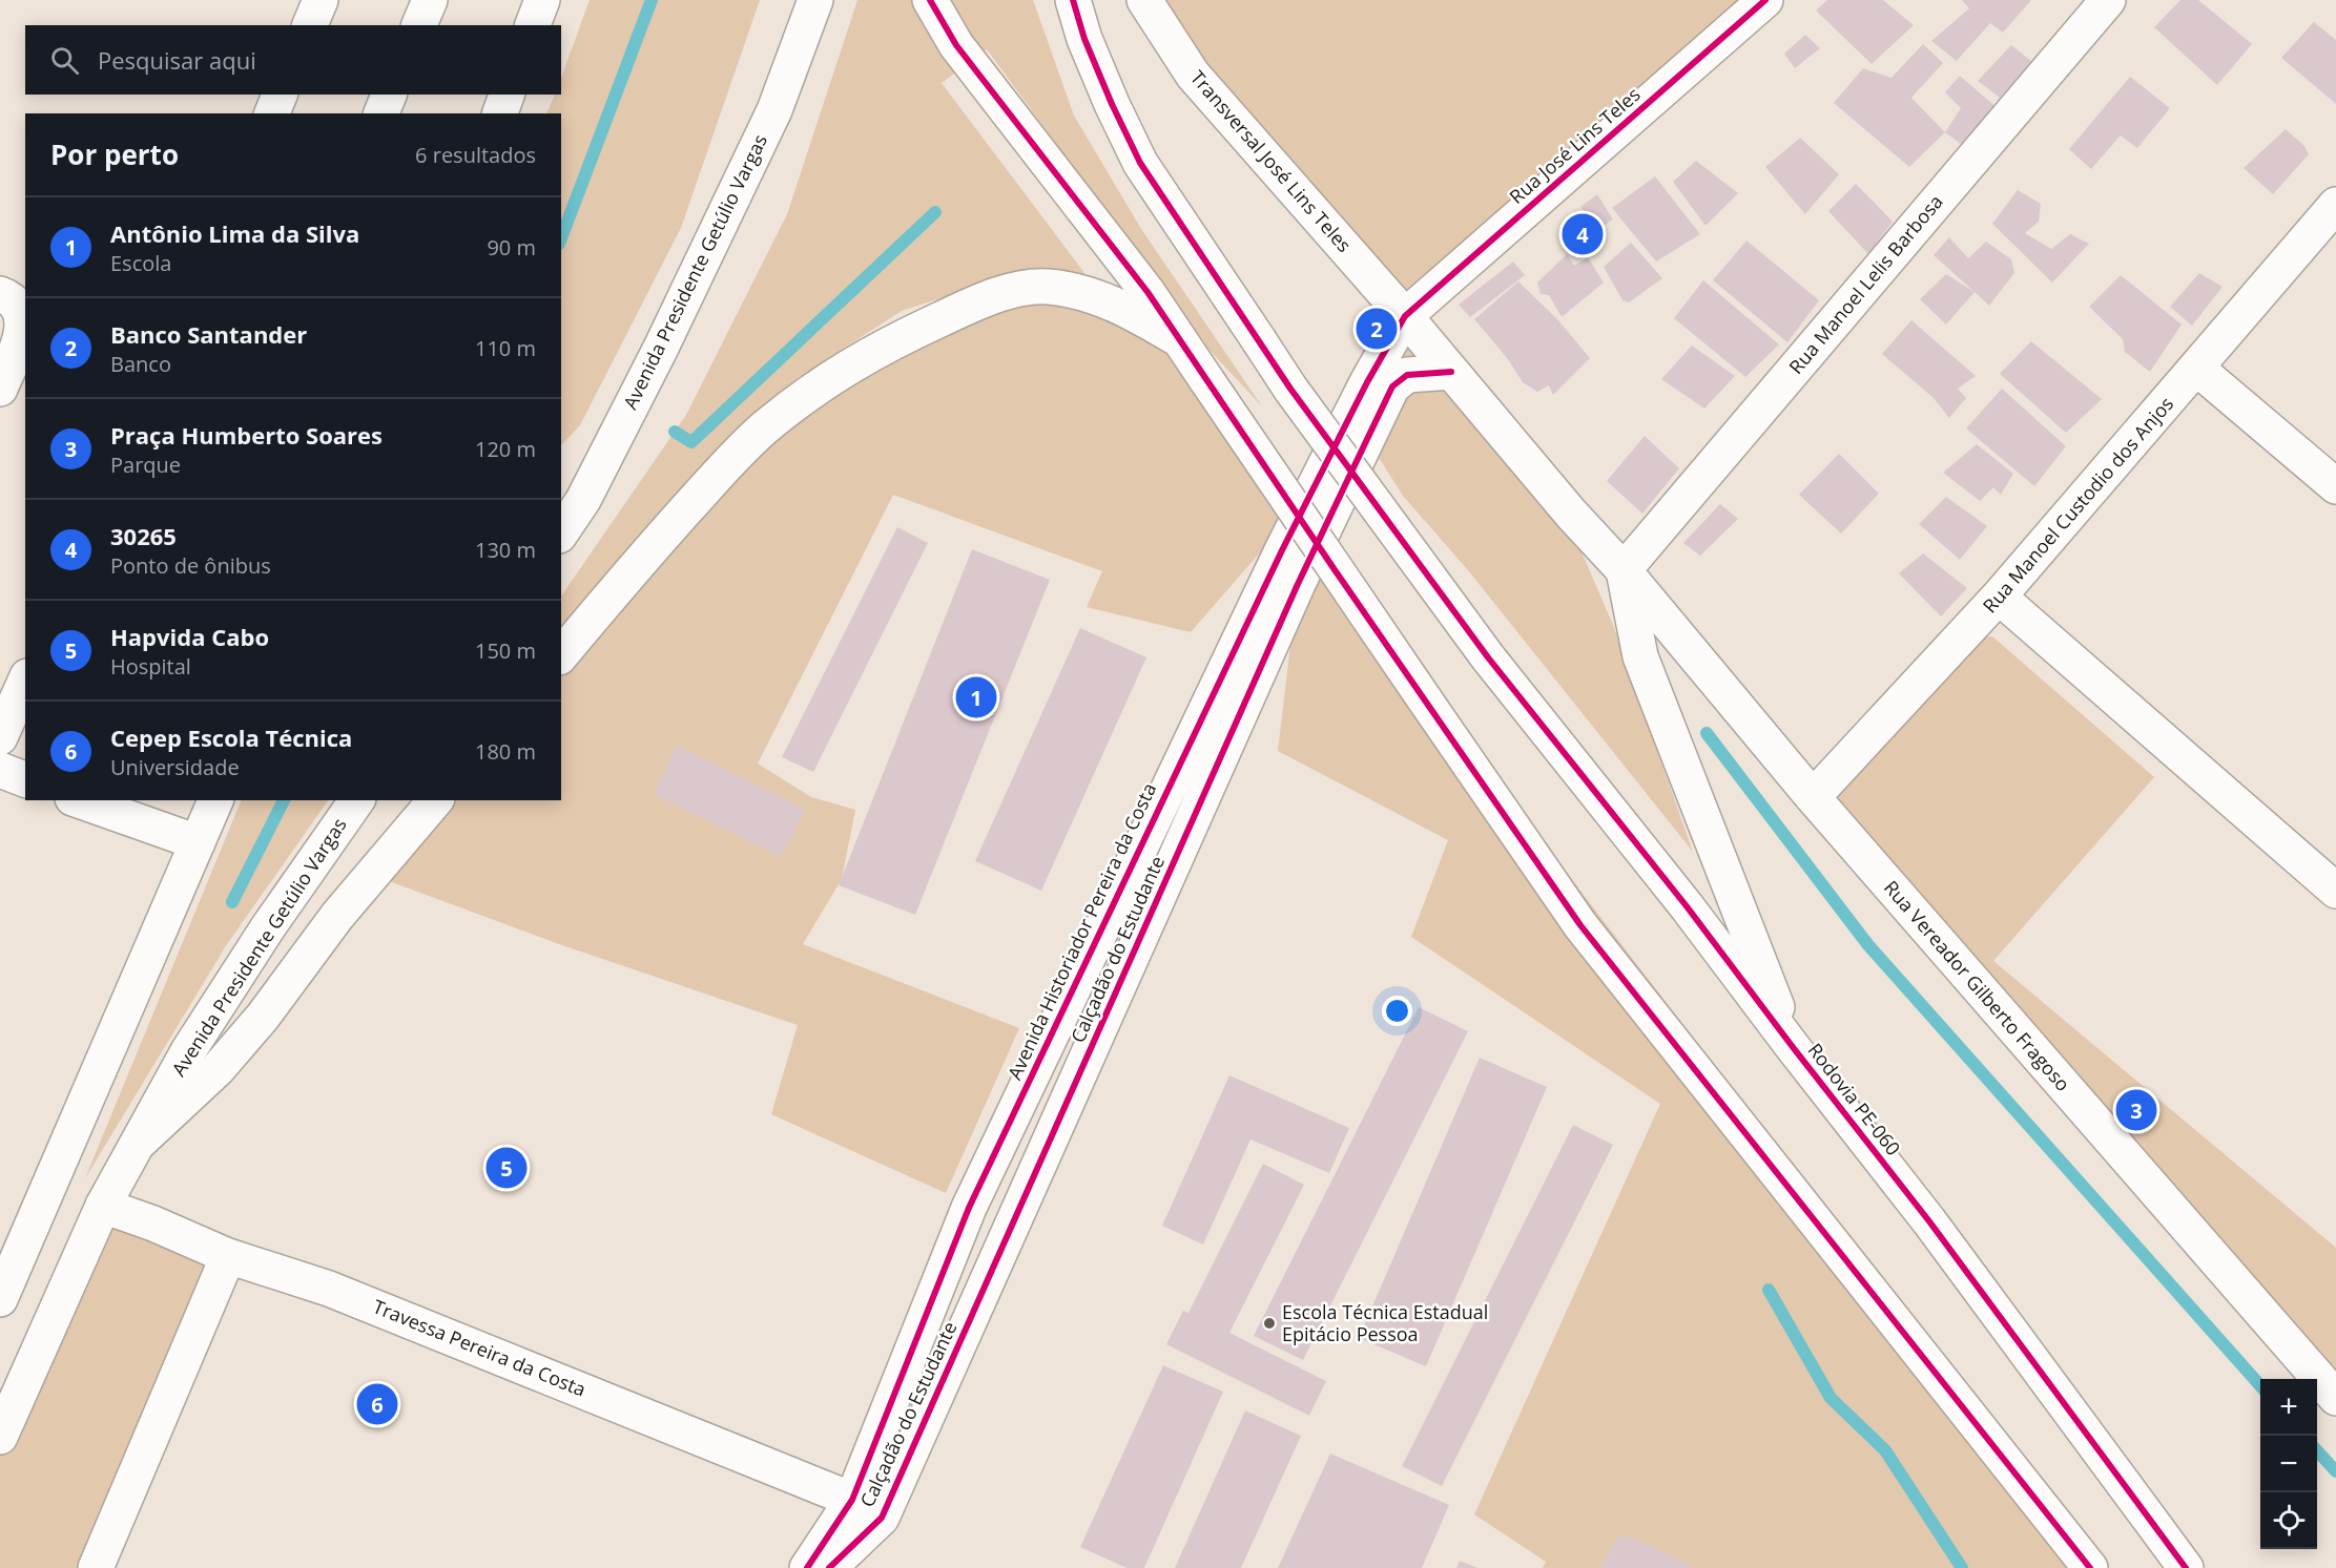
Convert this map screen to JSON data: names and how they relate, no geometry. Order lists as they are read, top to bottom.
{
  "streets": {
    "main road": [
      "Rua José Lins Teles",
      "Transversal José Lins Teles",
      "Avenida Presidente Getúlio Vargas",
      "Rua Manoel Lelis Barbosa",
      "Rua Manoel Custodio dos Anjos",
      "Avenida Historiador Pereira da Costa",
      "Calçadão do Estudante",
      "Rua Vereador Gilberto Fragoso",
      "Rodovia PE-060",
      "Travessa Pereira da Costa"
    ]
  },
  "crossings": [
    ["Rua José Lins Teles", "Transversal José Lins Teles"],
    ["Rua José Lins Teles", "Avenida Historiador Pereira da Costa"],
    ["Transversal José Lins Teles", "Avenida Historiador Pereira da Costa"],
    ["Transversal José Lins Teles", "Calçadão do Estudante"],
    ["Transversal José Lins Teles", "Rua Vereador Gilberto Fragoso"],
    ["Avenida Presidente Getúlio Vargas", "Travessa Pereira da Costa"],
    ["Rua Manoel Lelis Barbosa", "Rua Vereador Gilberto Fragoso"],
    ["Rua Manoel Custodio dos Anjos", "Rua Vereador Gilberto Fragoso"],
    ["Avenida Historiador Pereira da Costa", "Travessa Pereira da Costa"],
    ["Calçadão do Estudante", "Rua Vereador Gilberto Fragoso"]
  ],
  "places": ["Escola Técnica Estadual Epitácio Pessoa"],
  "page": {
    "search": "Pesquisar aqui",
    "heading": ["Por perto", "6 resultados"],
    "list": [
      {
        "mark": "1",
        "name": "Antônio Lima da Silva",
        "note": "Escola",
        "value": "90 m"
      },
      {
        "mark": "2",
        "name": "Banco Santander",
        "note": "Banco",
        "value": "110 m"
      },
      {
        "mark": "3",
        "name": "Praça Humberto Soares",
        "note": "Parque",
        "value": "120 m"
      },
      {
        "mark": "4",
        "name": "30265",
        "note": "Ponto de ônibus",
        "value": "130 m"
      },
      {
        "mark": "5",
        "name": "Hapvida Cabo",
        "note": "Hospital",
        "value": "150 m"
      },
      {
        "mark": "6",
        "name": "Cepep Escola Técnica",
        "note": "Universidade",
        "value": "180 m"
      }
    ],
    "pins": [
      "4",
      "2",
      "1",
      "3",
      "5",
      "6"
    ],
    "map_buttons": ["+", "−"]
  }
}
